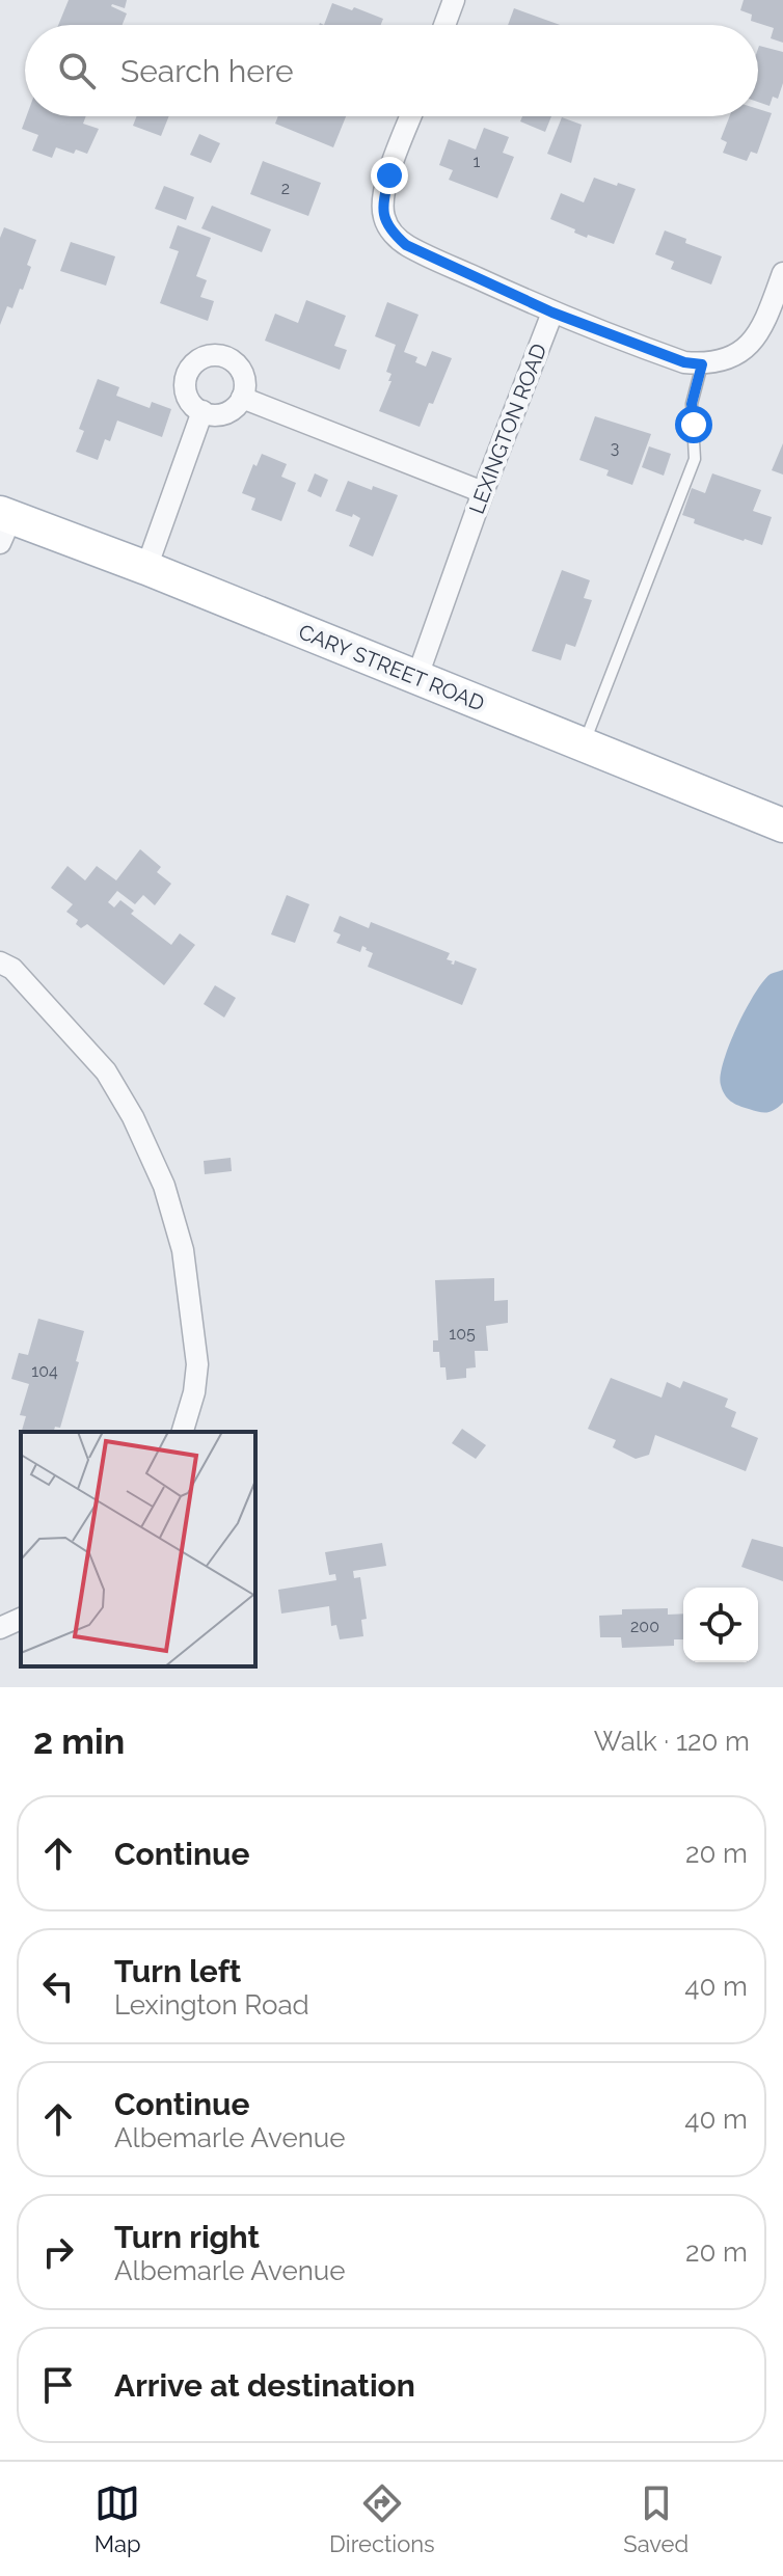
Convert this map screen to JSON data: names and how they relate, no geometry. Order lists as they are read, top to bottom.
{
  "streets": {
    "main road": ["CARY STREET ROAD"],
    "street": ["LEXINGTON ROAD"]
  },
  "crossings": [
    ["LEXINGTON ROAD", "CARY STREET ROAD"]
  ],
  "house_numbers": [
    "1",
    "2",
    "3",
    "105",
    "104",
    "200"
  ],
  "page": {
    "search": "Search here",
    "heading": ["2 min", "Walk · 120 m"],
    "list": [
      ["Continue", "20 m"],
      ["Turn left", "Lexington Road", "40 m"],
      ["Continue", "Albemarle Avenue", "40 m"],
      ["Turn right", "Albemarle Avenue", "20 m"],
      "Arrive at destination"
    ],
    "nav": ["Map", "Directions", "Saved"]
  }
}
